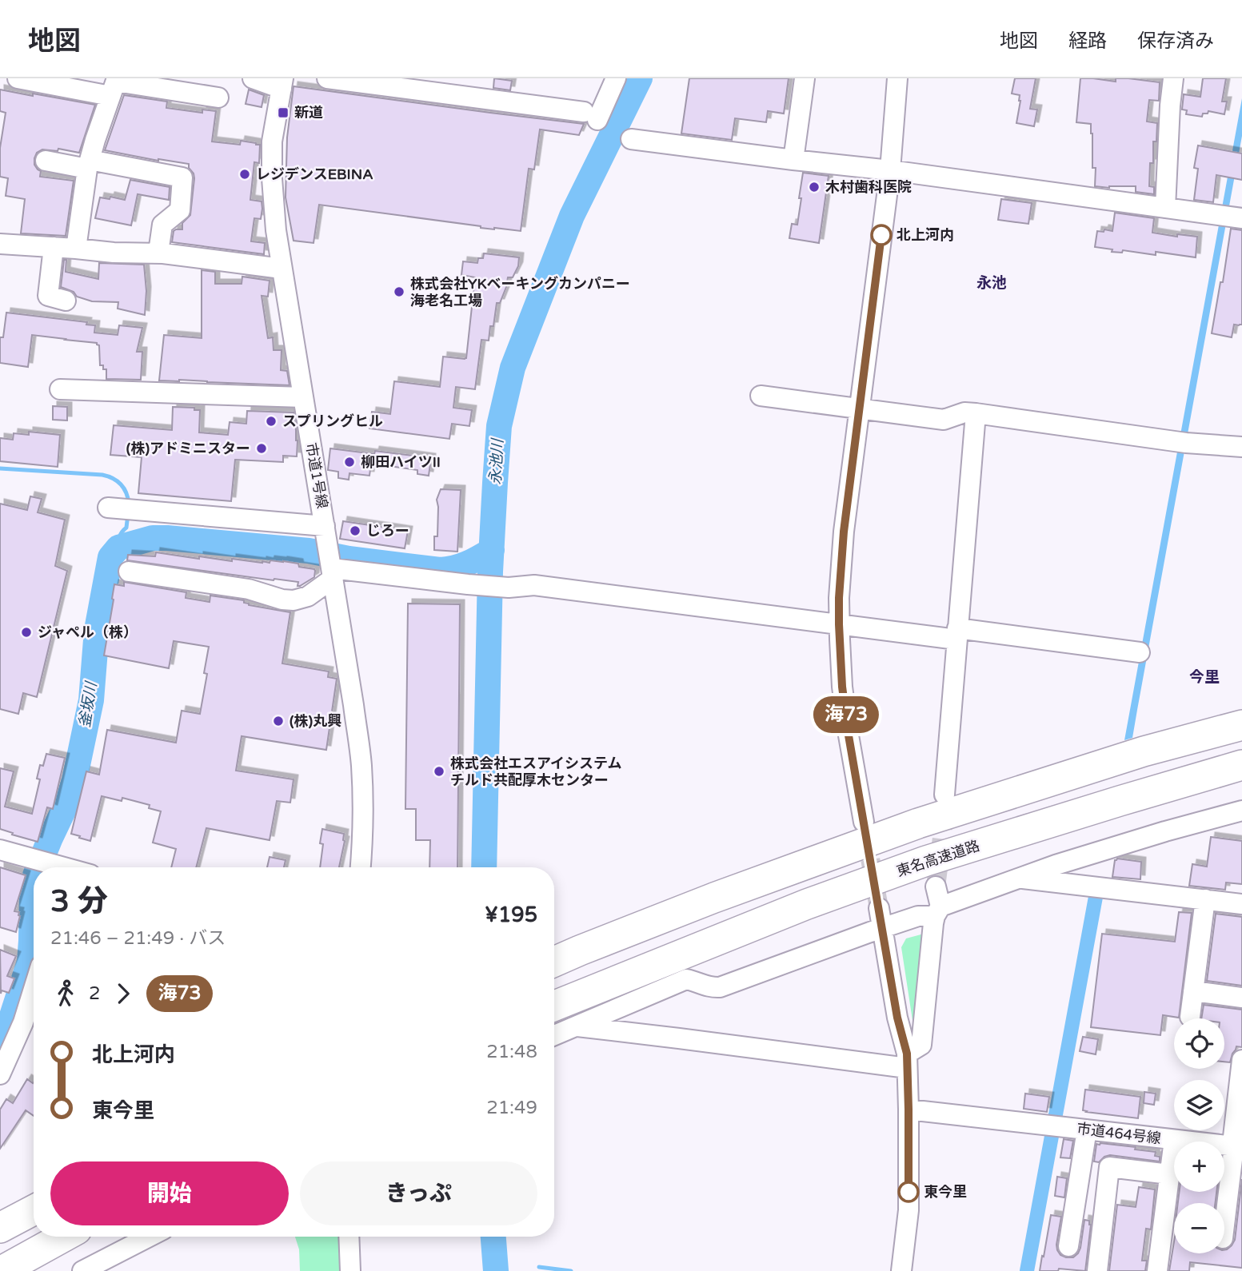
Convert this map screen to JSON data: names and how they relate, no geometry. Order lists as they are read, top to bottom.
{
  "streets": {
    "highway": ["東名高速道路"],
    "street": ["市道1号線", "市道464号線"]
  },
  "districts": ["永池", "今里"],
  "water": ["永池川", "釜坂川"],
  "places": {
    "transit": ["新道"],
    "other": [
      "レジデンスEBINA",
      "木村歯科医院",
      "北上河内",
      "株式会社YKベーキングカンパニー 海老名工場",
      "スプリングヒル",
      "(株)アドミニスター",
      "柳田ハイツII",
      "じろー",
      "ジャペル（株）",
      "(株)丸興",
      "株式会社エスアイシステム チルド共配厚木センター",
      "東今里"
    ]
  },
  "lines": ["bus line 海73"],
  "page": {
    "header": "地図",
    "nav": ["地図", "経路", "保存済み"],
    "on_map": "海73",
    "heading": ["3 分", "21:46 – 21:49 · バス", "¥195"],
    "legs": ["2", "海73"],
    "map_buttons": ["+", "−"],
    "list": [
      {
        "name": "北上河内",
        "value": "21:48"
      },
      {
        "name": "東今里",
        "value": "21:49"
      }
    ],
    "buttons": ["開始", "きっぷ"]
  }
}
